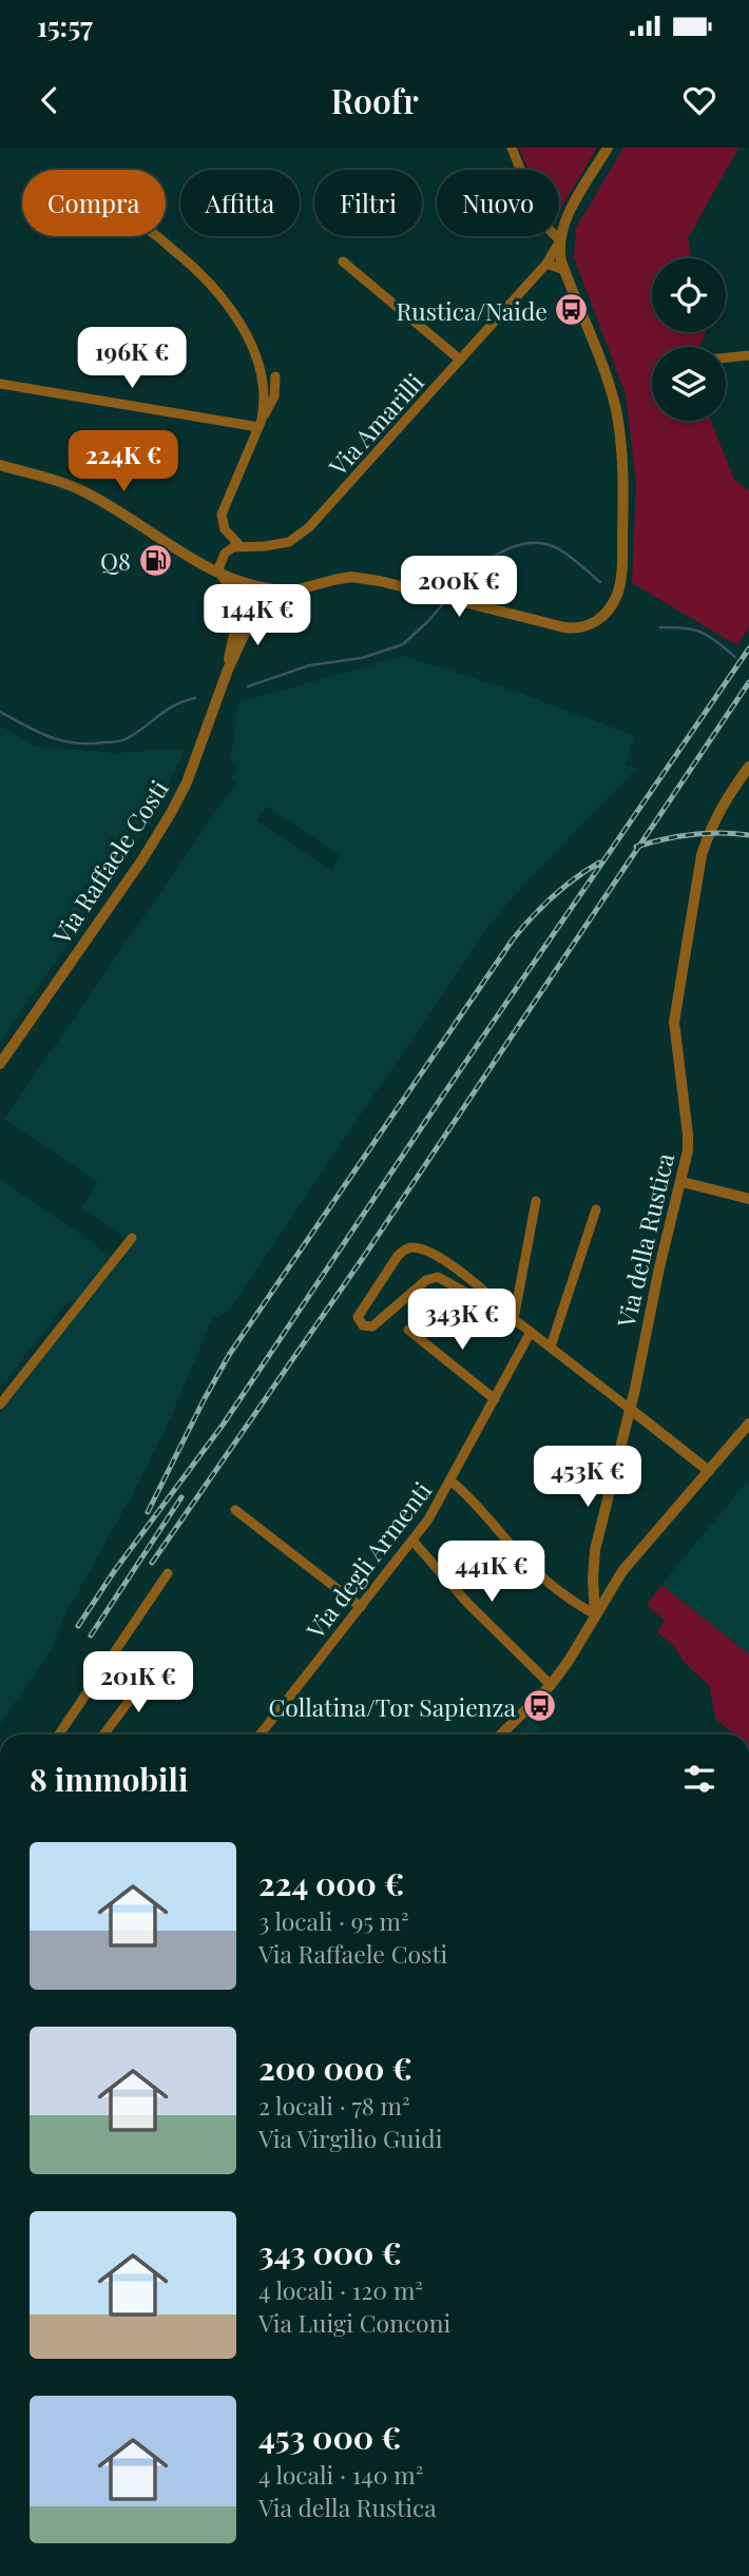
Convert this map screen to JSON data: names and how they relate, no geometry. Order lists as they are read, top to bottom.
{
  "streets": {
    "street": [
      "Via Amarilli",
      "Via Raffaele Costi",
      "Via della Rustica",
      "Via degli Armenti"
    ]
  },
  "places": {
    "bus stop": ["Rustica/Naide", "Collatina/Tor Sapienza"],
    "fuel station": ["Q8"]
  },
  "page": {
    "status": "15:57",
    "header": "Roofr",
    "chip": [
      "Compra",
      "Affitta",
      "Filtri",
      "Nuovo"
    ],
    "price": [
      "196K €",
      "224K €",
      "200K €",
      "144K €",
      "343K €",
      "453K €",
      "441K €",
      "201K €"
    ],
    "heading": "8 immobili",
    "list": [
      {
        "name": "224 000 €",
        "note": "3 locali · 95 m² · Via Raffaele Costi"
      },
      {
        "name": "200 000 €",
        "note": "2 locali · 78 m² · Via Virgilio Guidi"
      },
      {
        "name": "343 000 €",
        "note": "4 locali · 120 m² · Via Luigi Conconi"
      },
      {
        "name": "453 000 €",
        "note": "4 locali · 140 m² · Via della Rustica"
      }
    ]
  }
}
